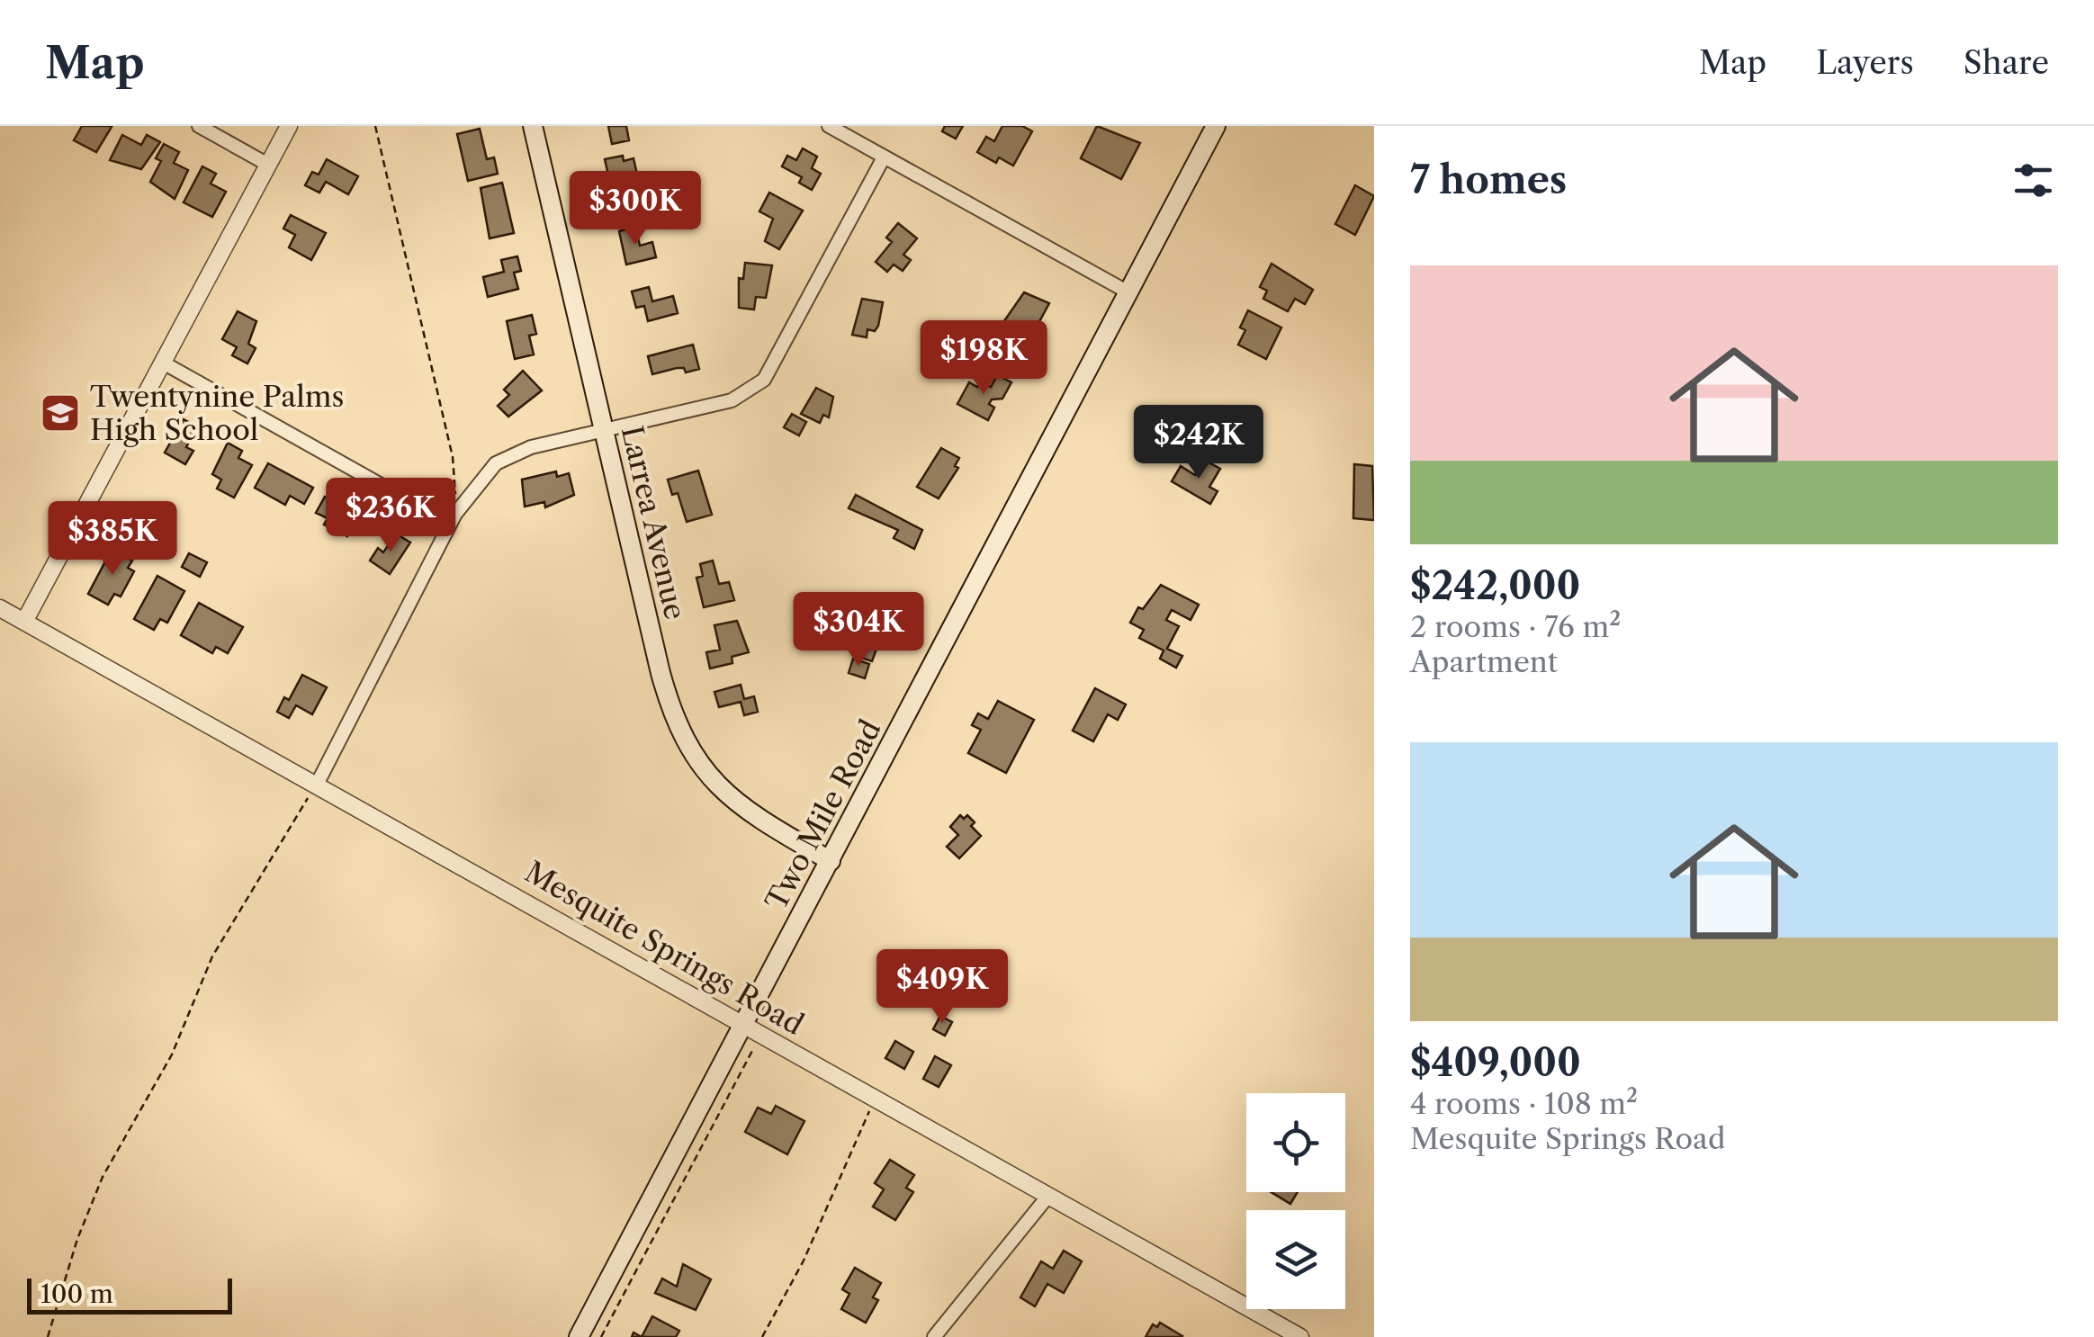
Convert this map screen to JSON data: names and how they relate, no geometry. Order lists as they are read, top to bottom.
{
  "streets": {
    "main road": ["Larrea Avenue", "Two Mile Road"],
    "street": ["Mesquite Springs Road"]
  },
  "crossings": [
    ["Larrea Avenue", "Two Mile Road"],
    ["Two Mile Road", "Mesquite Springs Road"]
  ],
  "places": {
    "school or university": ["Twentynine Palms High School"]
  },
  "scale_bar": "100 m",
  "page": {
    "header": "Map",
    "nav": ["Map", "Layers", "Share"],
    "heading": "7 homes",
    "price": [
      "$300K",
      "$198K",
      "$242K",
      "$236K",
      "$385K",
      "$304K",
      "$409K"
    ],
    "list": [
      {
        "name": "$242,000",
        "note": "2 rooms · 76 m² · Apartment"
      },
      {
        "name": "$409,000",
        "note": "4 rooms · 108 m² · Mesquite Springs Road"
      }
    ],
    "scale": "100 m"
  }
}
